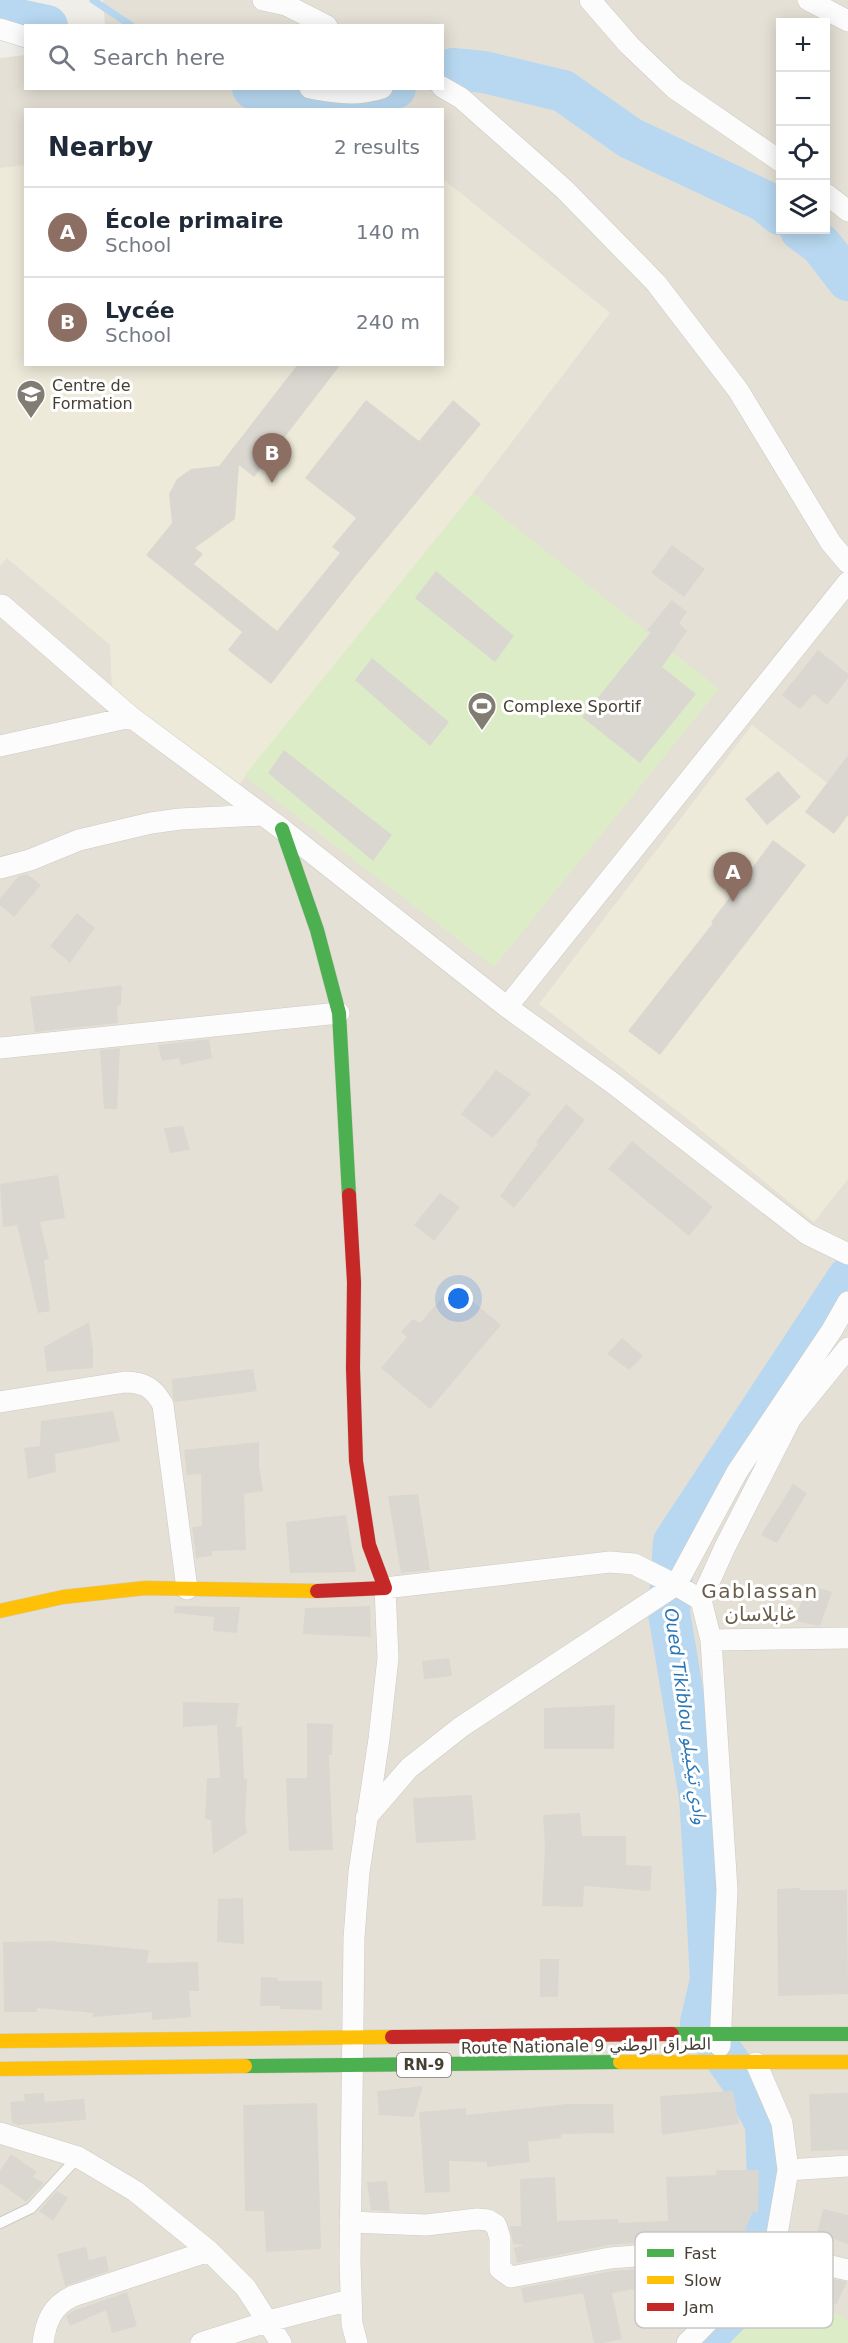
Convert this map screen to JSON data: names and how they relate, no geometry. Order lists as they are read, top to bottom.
{
  "streets": {
    "main road": ["Route Nationale الطراق الوطني 9", "RN-9"]
  },
  "districts": ["Gablassan غابلاسان"],
  "water": ["Oued Tikiblou وادي تيكيبلو"],
  "places": {
    "school or university": ["Centre de Formation"],
    "sports": ["Complexe Sportif"]
  },
  "legend": ["Fast", "Slow", "Jam"],
  "page": {
    "map_buttons": ["+", "−"],
    "search": "Search here",
    "heading": ["Nearby", "2 results"],
    "list": [
      {
        "mark": "A",
        "name": "École primaire",
        "note": "School",
        "value": "140 m"
      },
      {
        "mark": "B",
        "name": "Lycée",
        "note": "School",
        "value": "240 m"
      }
    ],
    "pins": ["B", "A"]
  }
}
